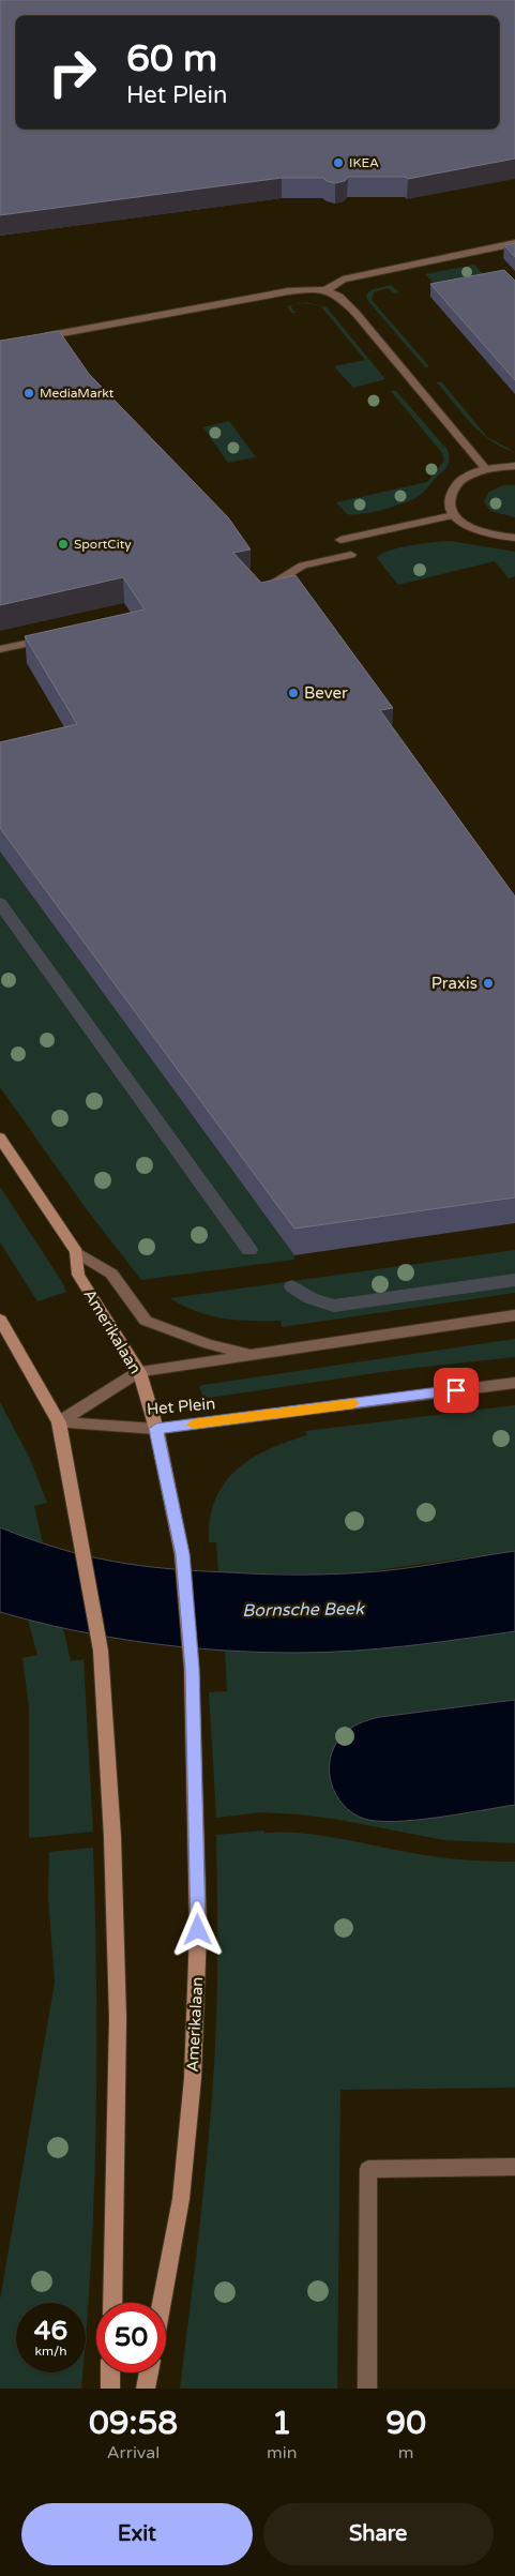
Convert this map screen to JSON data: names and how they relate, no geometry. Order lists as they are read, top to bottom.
{
  "streets": {
    "main road": ["Amerikalaan"],
    "street": ["Het Plein"]
  },
  "crossings": [
    ["Amerikalaan", "Het Plein"]
  ],
  "water": ["Bornsche Beek"],
  "places": [
    "IKEA",
    "MediaMarkt",
    "SportCity",
    "Bever",
    "Praxis"
  ],
  "page": {
    "turn": ["60 m", "Het Plein"],
    "speed": "46 km/h",
    "limit": "50",
    "eta": [
      "09:58",
      "Arrival",
      "1",
      "min",
      "90",
      "m"
    ],
    "buttons": ["Exit", "Share"]
  }
}
